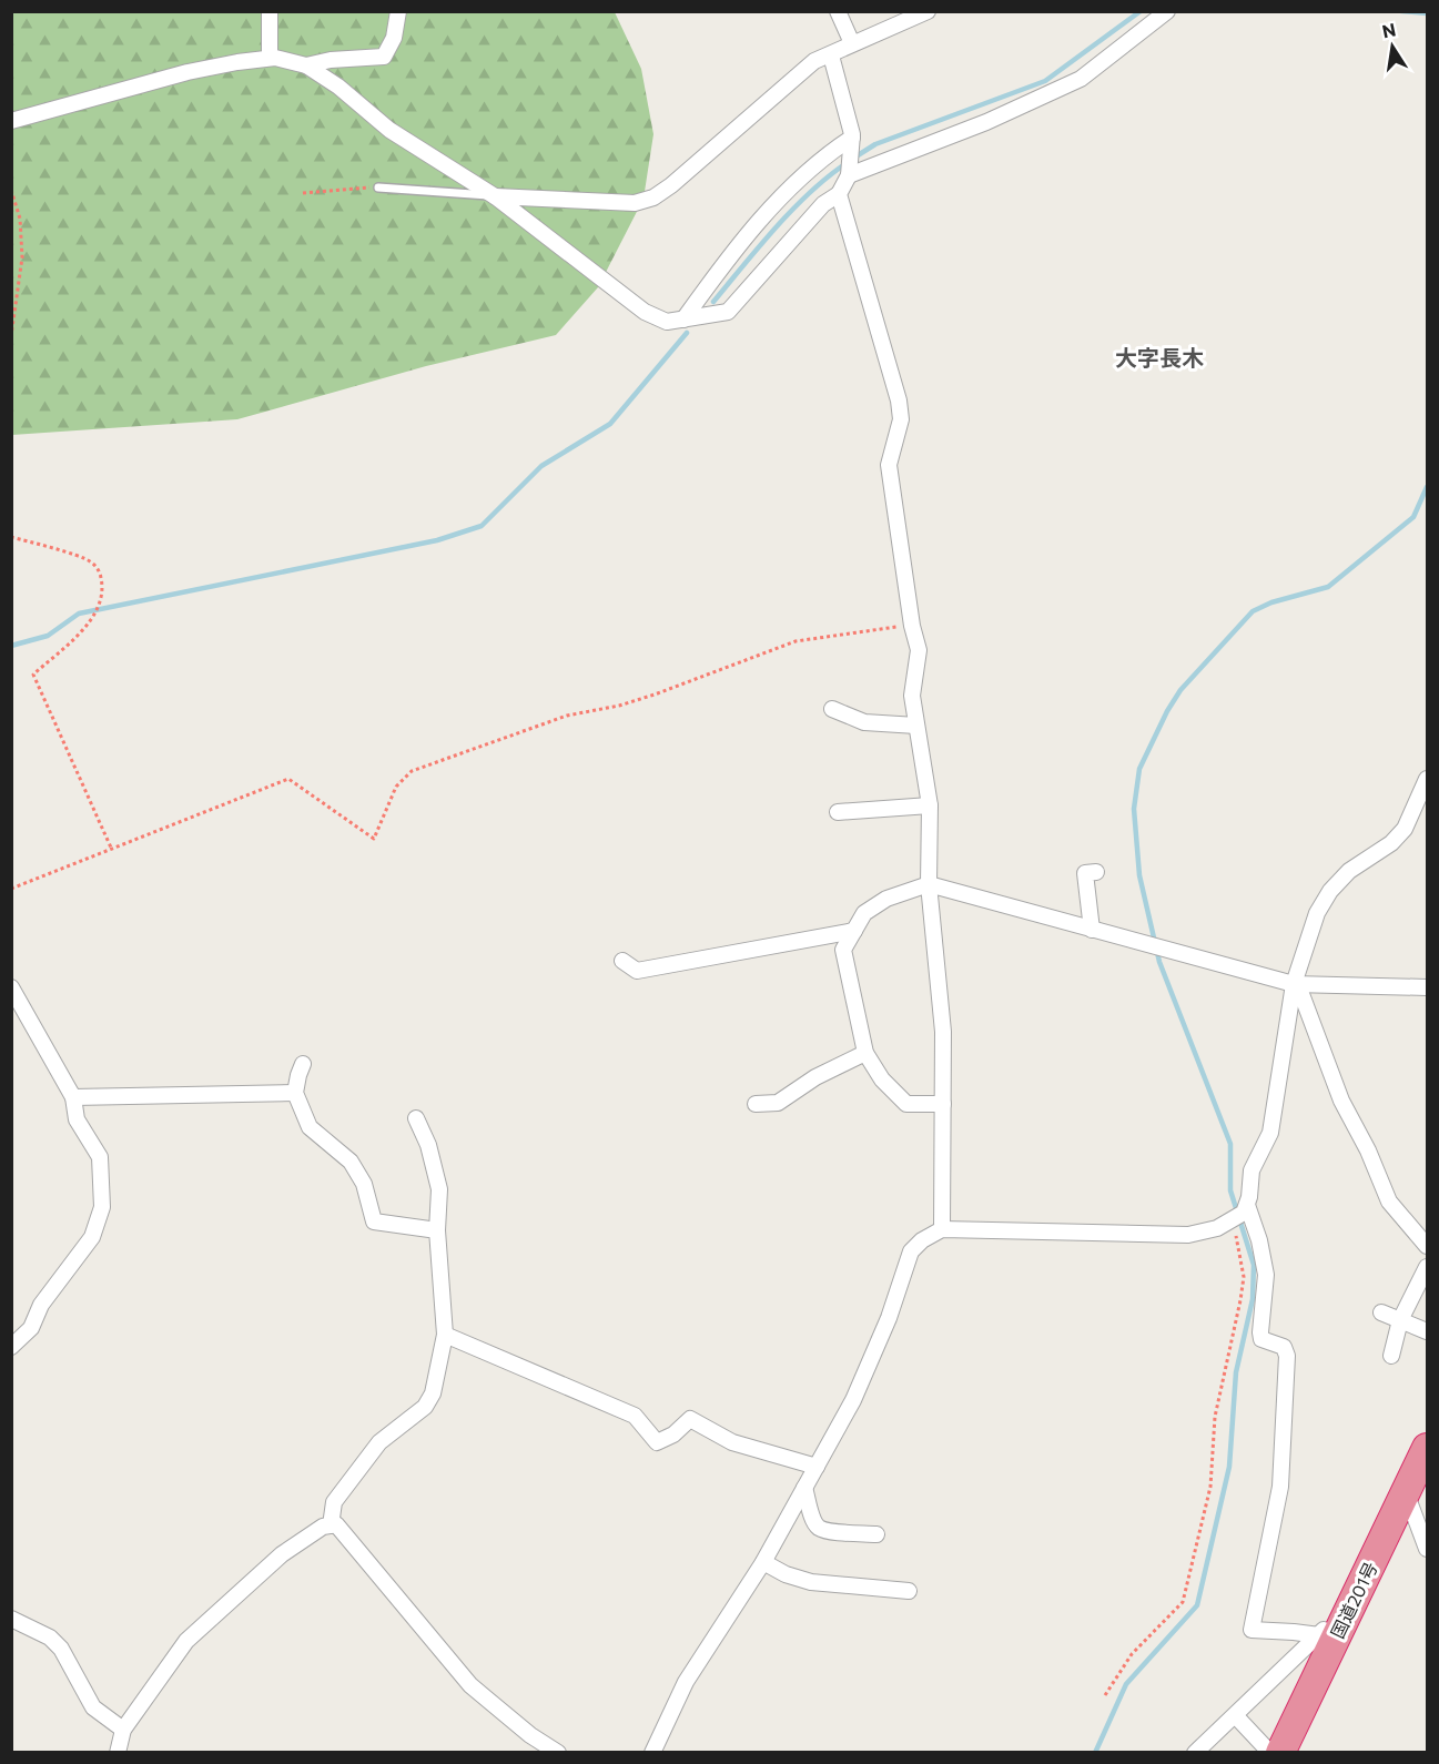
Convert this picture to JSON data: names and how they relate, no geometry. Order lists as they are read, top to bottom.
{
  "streets": {
    "highway": ["国道201号"]
  },
  "districts": ["大字長木"],
  "north": "top"
}
